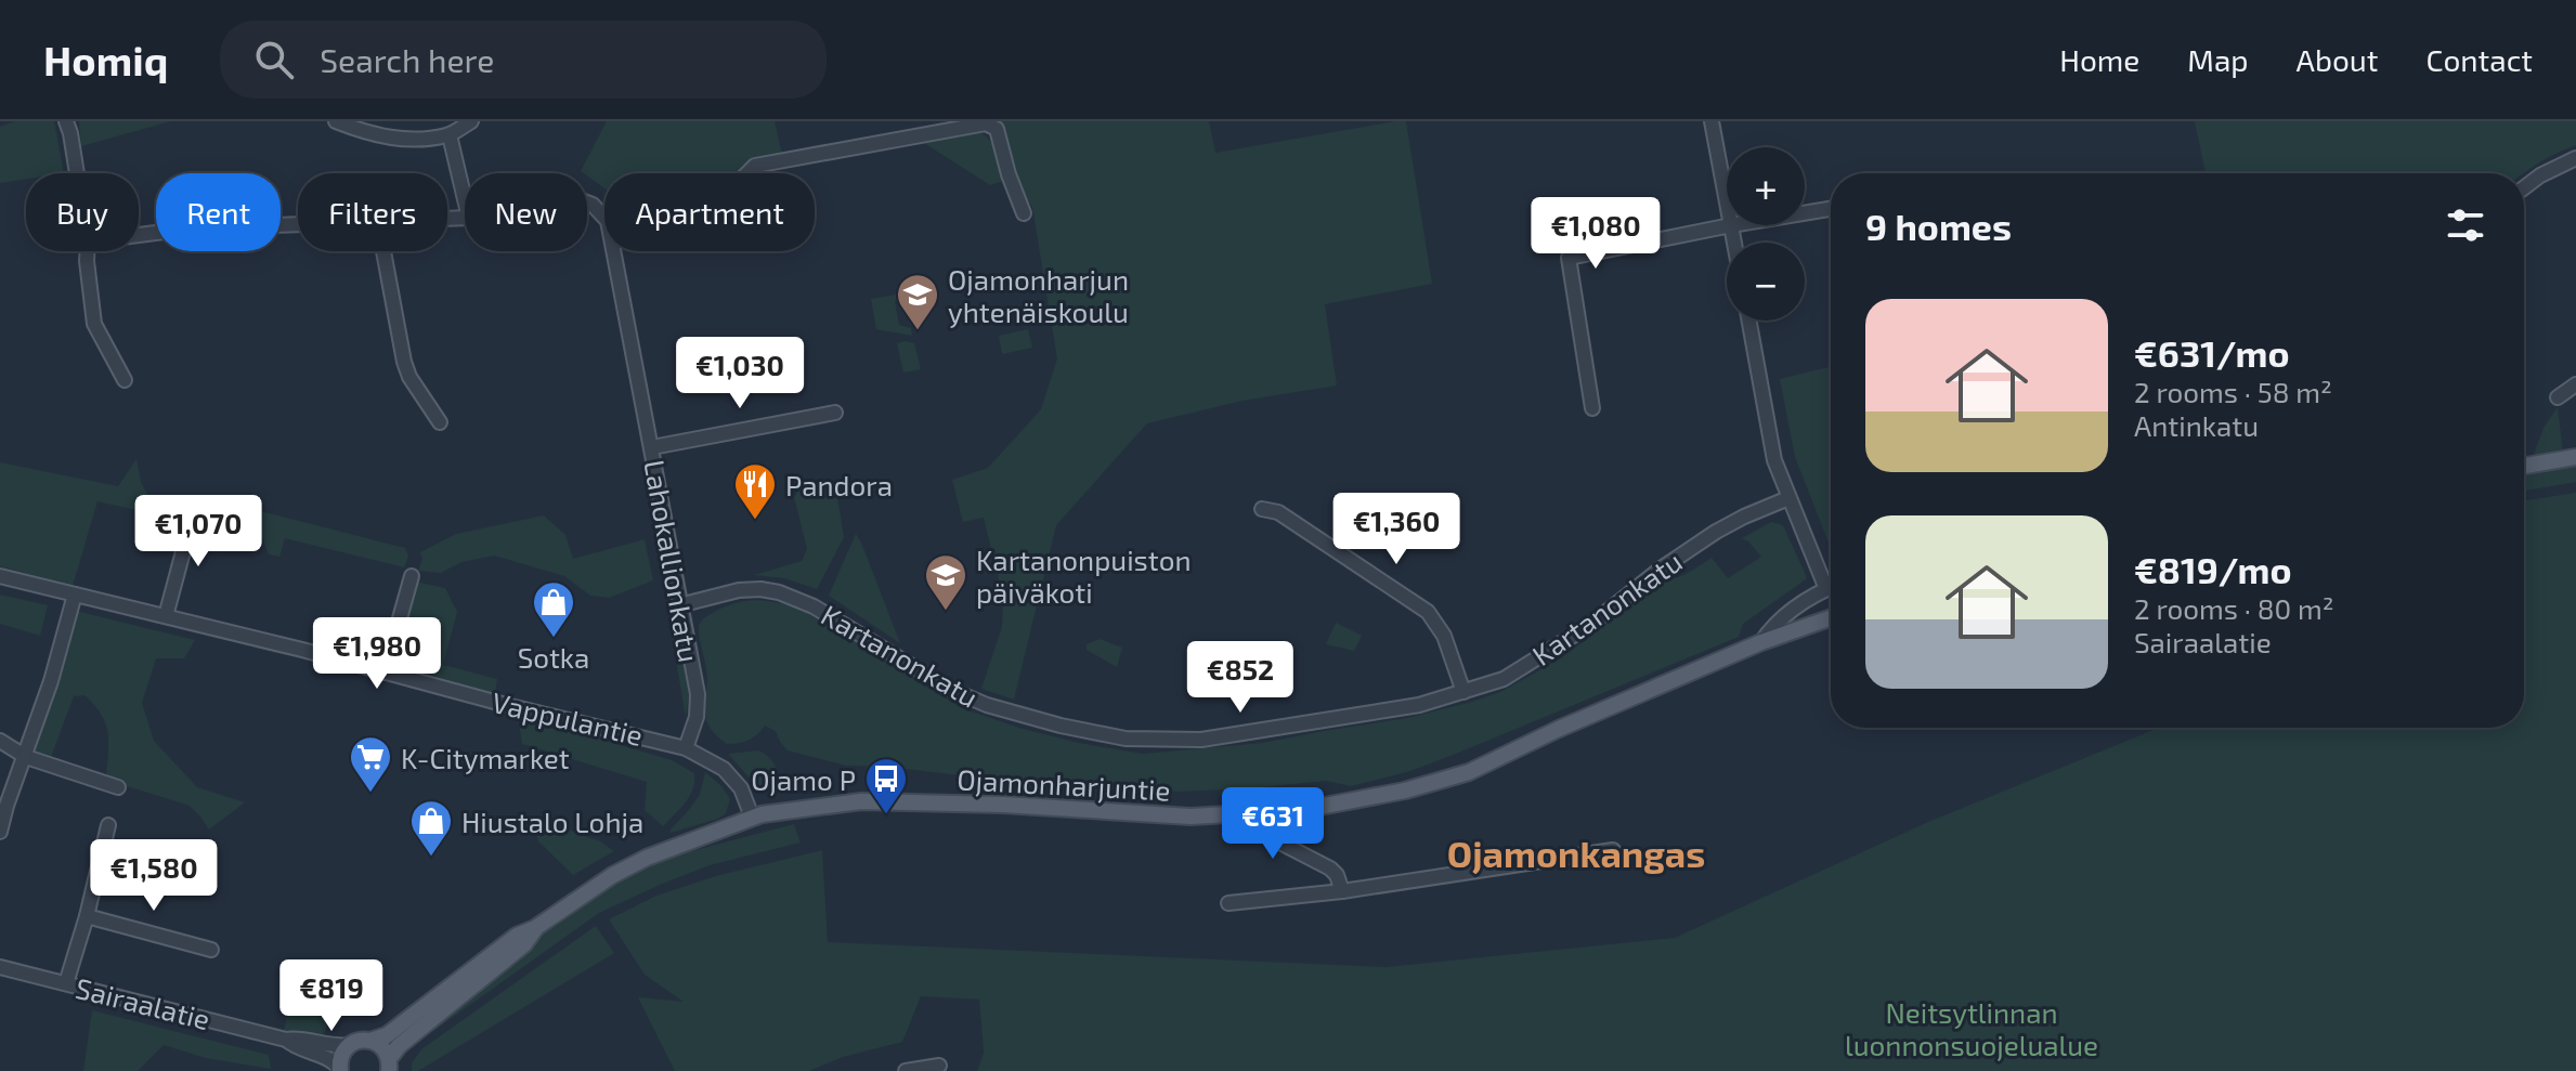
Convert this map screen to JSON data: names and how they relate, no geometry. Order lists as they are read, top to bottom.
{
  "streets": {
    "main road": ["Ojamonharjuntie"],
    "street": [
      "Lahokallionkatu",
      "Kartanonkatu",
      "Vappulantie",
      "Sairaalatie"
    ]
  },
  "crossings": [
    ["Lahokallionkatu", "Kartanonkatu"],
    ["Lahokallionkatu", "Vappulantie"],
    ["Vappulantie", "Ojamonharjuntie"],
    ["Ojamonharjuntie", "Sairaalatie"]
  ],
  "districts": ["Ojamonkangas"],
  "parks": ["Neitsytlinnan luonnonsuojelualue"],
  "places": {
    "school or university": ["Ojamonharjun yhtenäiskoulu", "Kartanonpuiston päiväkoti"],
    "restaurant": ["Pandora"],
    "shop": ["Sotka", "Hiustalo Lohja"],
    "supermarket": ["K-Citymarket"],
    "bus stop": ["Ojamo P"]
  },
  "page": {
    "header": "Homiq",
    "search": "Search here",
    "nav": [
      "Home",
      "Map",
      "About",
      "Contact"
    ],
    "map_buttons": ["+", "−"],
    "chip": [
      "Buy",
      "Rent",
      "Filters",
      "New",
      "Apartment"
    ],
    "heading": "9 homes",
    "price": [
      "€1,080",
      "€1,030",
      "€1,360",
      "€1,070",
      "€1,980",
      "€852",
      "€631",
      "€1,580",
      "€819"
    ],
    "list": [
      {
        "name": "€631/mo",
        "note": "2 rooms · 58 m² · Antinkatu"
      },
      {
        "name": "€819/mo",
        "note": "2 rooms · 80 m² · Sairaalatie"
      }
    ]
  }
}
